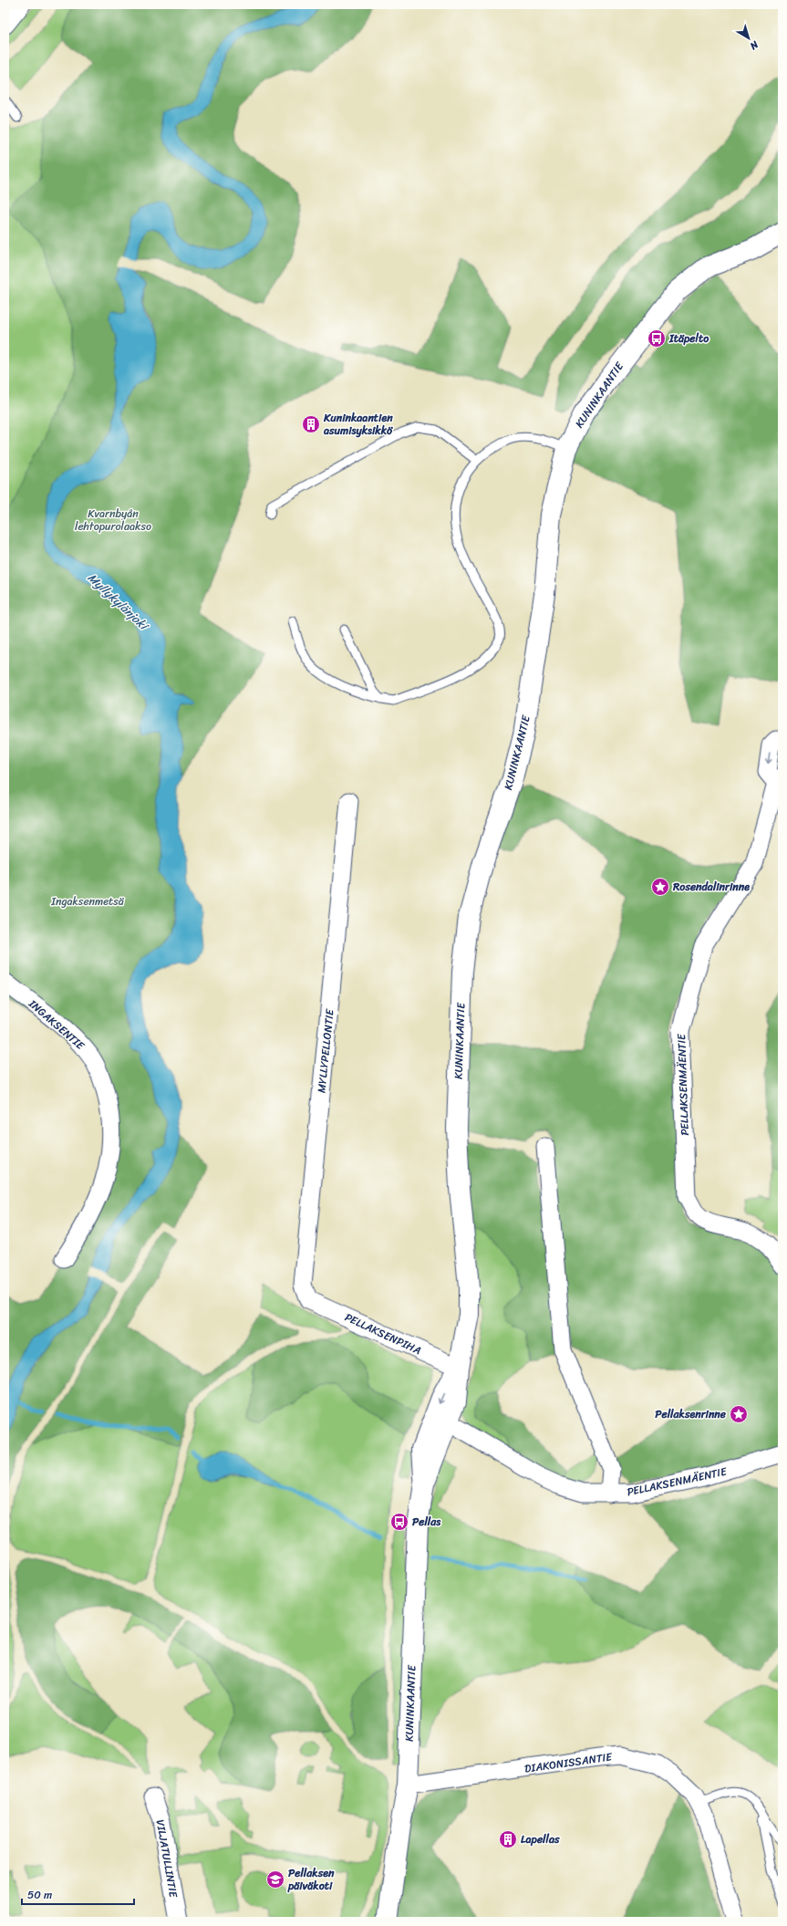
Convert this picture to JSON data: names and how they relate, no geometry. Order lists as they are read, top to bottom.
{
  "streets": {
    "main road": ["KUNINKAANTIE"],
    "street": [
      "INGAKSENTIE",
      "MYLLYPELLONTIE",
      "PELLAKSENMÄENTIE",
      "PELLAKSENPIHA",
      "DIAKONISSANTIE",
      "VILJATULLINTIE"
    ]
  },
  "crossings": [
    ["KUNINKAANTIE", "PELLAKSENMÄENTIE"],
    ["KUNINKAANTIE", "PELLAKSENPIHA"],
    ["KUNINKAANTIE", "DIAKONISSANTIE"],
    ["MYLLYPELLONTIE", "PELLAKSENPIHA"]
  ],
  "water": ["Myllykylänjoki"],
  "parks": ["Kvarnbyån lehtopurolaakso", "Ingaksenmetsä"],
  "places": {
    "bus stop": ["Itäpelto", "Pellas"],
    "building": ["Kuninkaantien asumisyksikkö", "Lapellas"],
    "place": ["Rosendalinrinne", "Pellaksenrinne"],
    "school or university": ["Pellaksen päiväkoti"]
  },
  "scale_bar": "50 m",
  "north": "bottom right"
}
